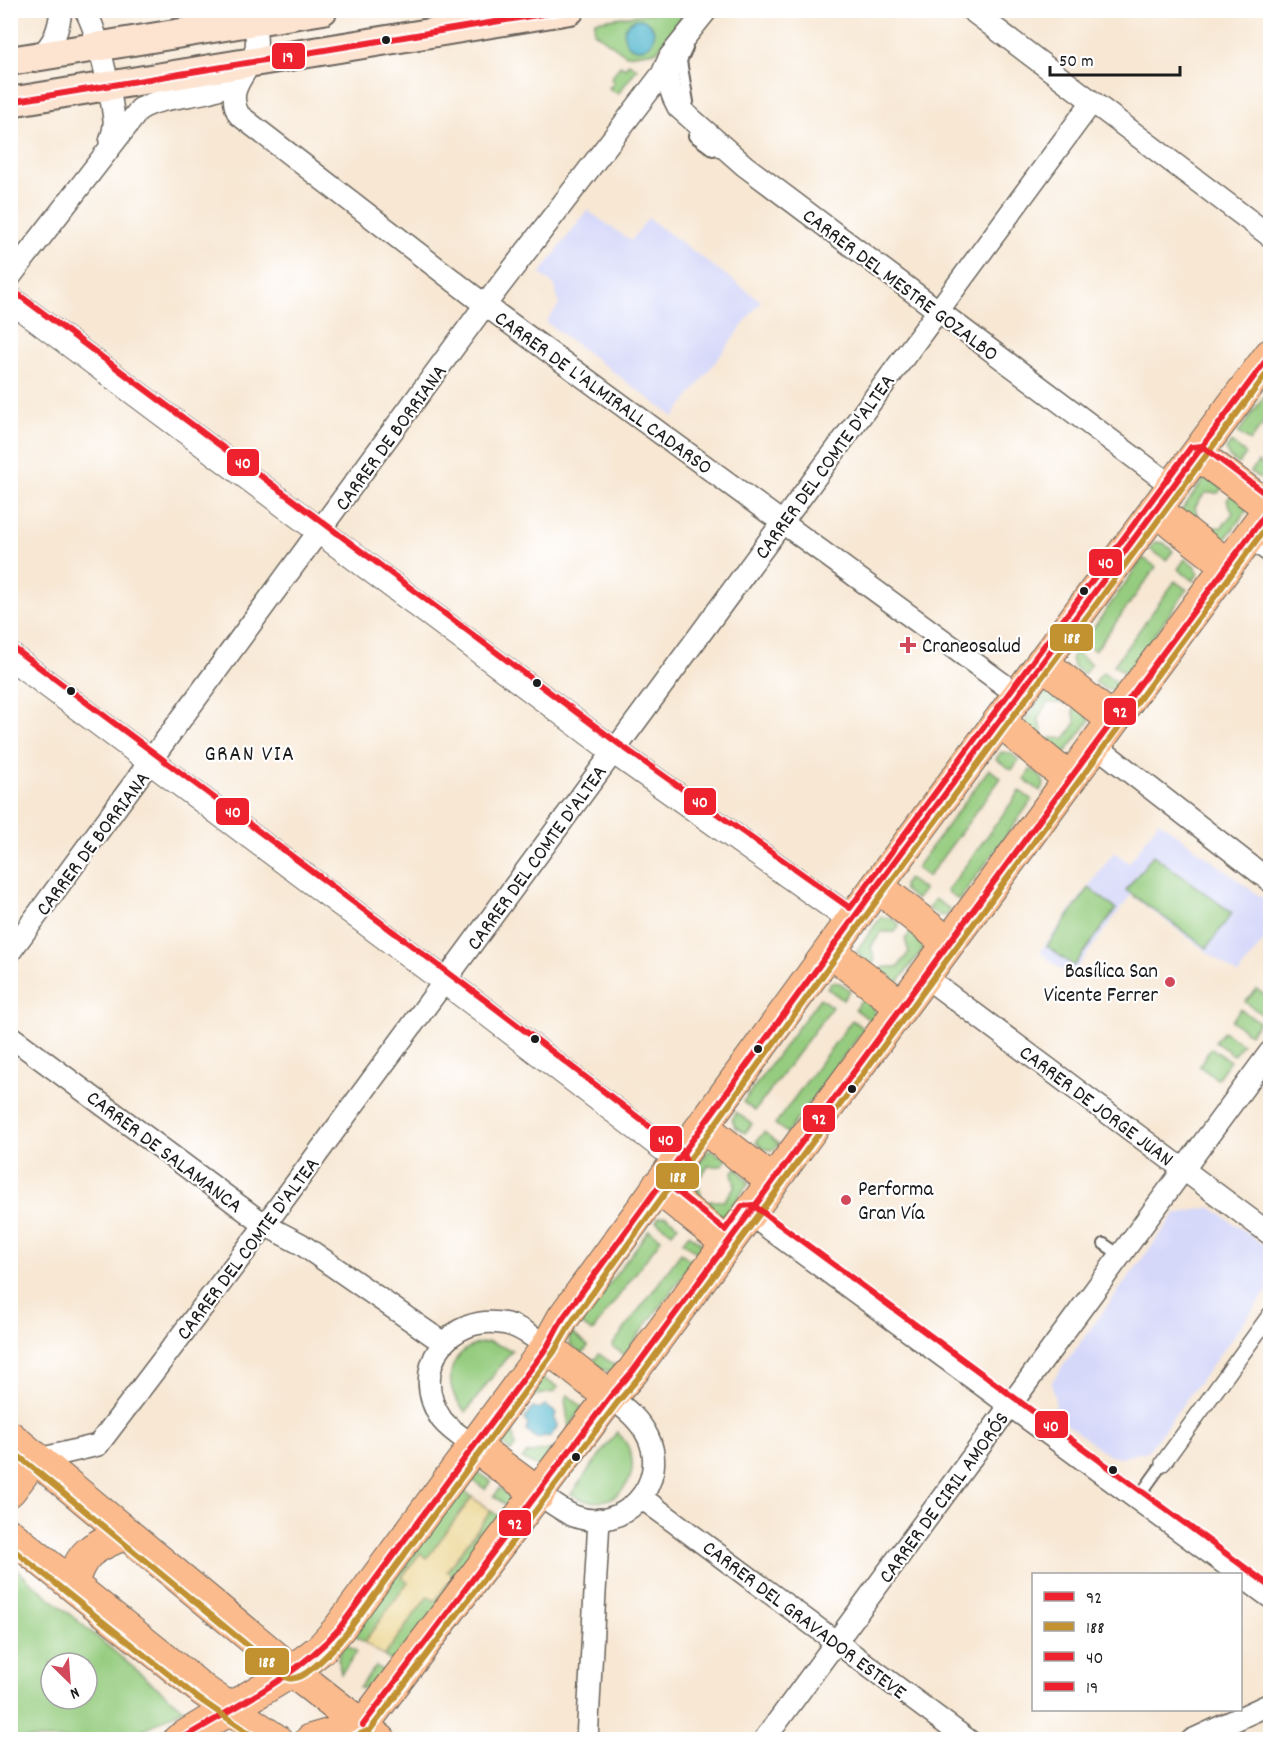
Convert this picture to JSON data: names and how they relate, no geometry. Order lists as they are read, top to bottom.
{
  "streets": {
    "street": [
      "CARRER DEL MESTRE GOZALBO",
      "CARRER DE L'ALMIRALL CADARSO",
      "CARRER DE BORRIANA",
      "CARRER DEL COMTE D'ALTEA",
      "CARRER DE JORGE JUAN",
      "CARRER DE SALAMANCA",
      "CARRER DE CIRIL AMORÓS",
      "CARRER DEL GRAVADOR ESTEVE"
    ]
  },
  "crossings": [
    ["CARRER DEL MESTRE GOZALBO", "CARRER DE BORRIANA"],
    ["CARRER DEL MESTRE GOZALBO", "CARRER DEL COMTE D'ALTEA"],
    ["CARRER DE L'ALMIRALL CADARSO", "CARRER DE BORRIANA"],
    ["CARRER DE L'ALMIRALL CADARSO", "CARRER DEL COMTE D'ALTEA"],
    ["CARRER DEL COMTE D'ALTEA", "CARRER DE SALAMANCA"],
    ["CARRER DE JORGE JUAN", "CARRER DE CIRIL AMORÓS"],
    ["CARRER DE CIRIL AMORÓS", "CARRER DEL GRAVADOR ESTEVE"]
  ],
  "districts": ["GRAN VIA"],
  "places": {
    "health": ["Craneosalud"],
    "other": ["Basílica San Vicente Ferrer", "Performa Gran Vía"]
  },
  "lines": [
    "transit line 19",
    "transit line 40",
    "transit line 92",
    "transit line 188"
  ],
  "legend": [
    "92",
    "188",
    "40",
    "19"
  ],
  "scale_bar": "50 m",
  "north": "bottom right"
}
